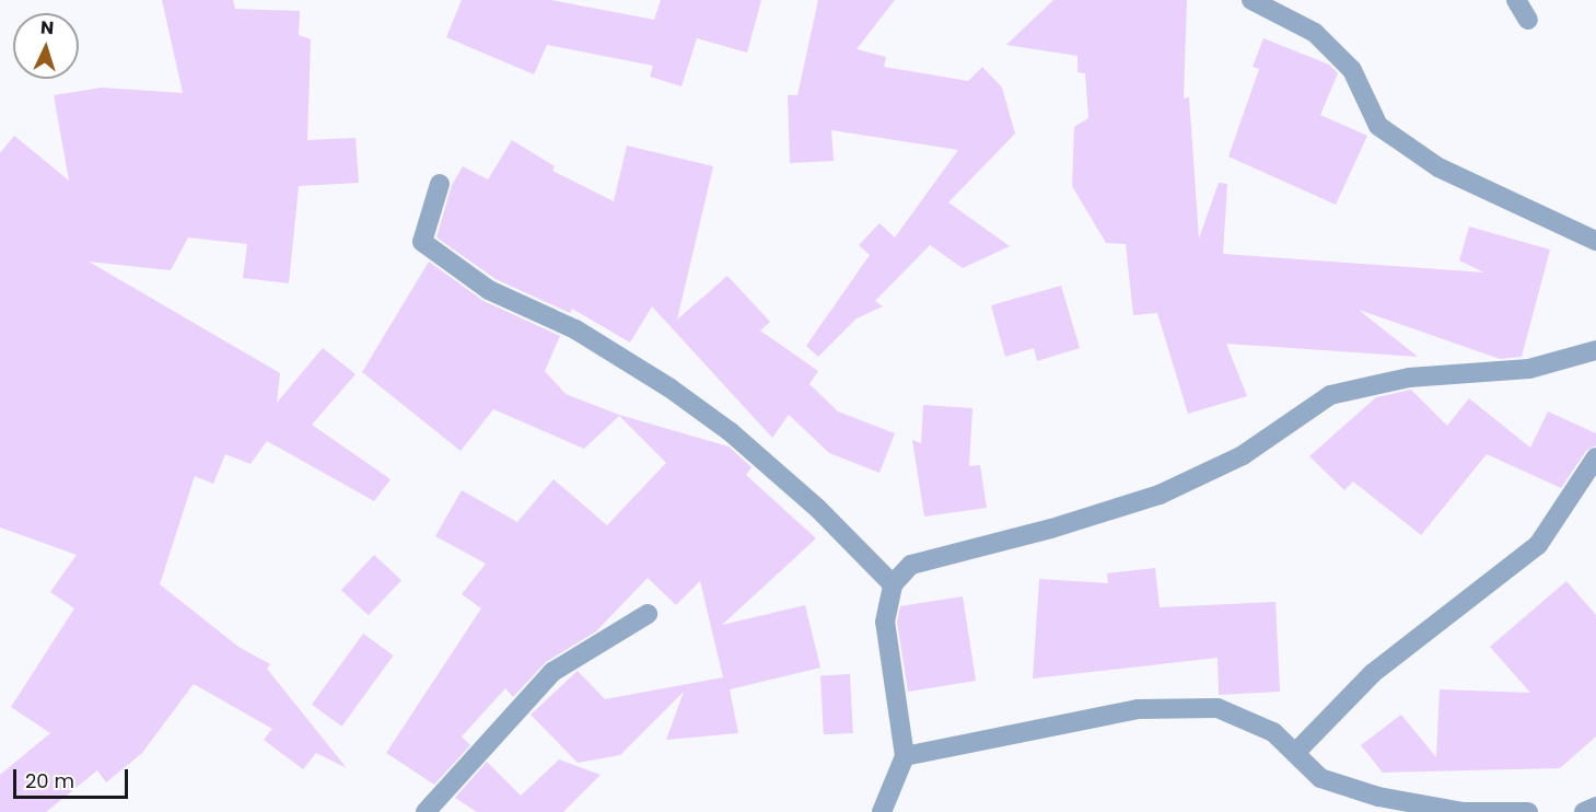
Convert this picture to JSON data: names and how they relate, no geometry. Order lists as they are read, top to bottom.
{
  "scale_bar": "20 m",
  "north": "top"
}
